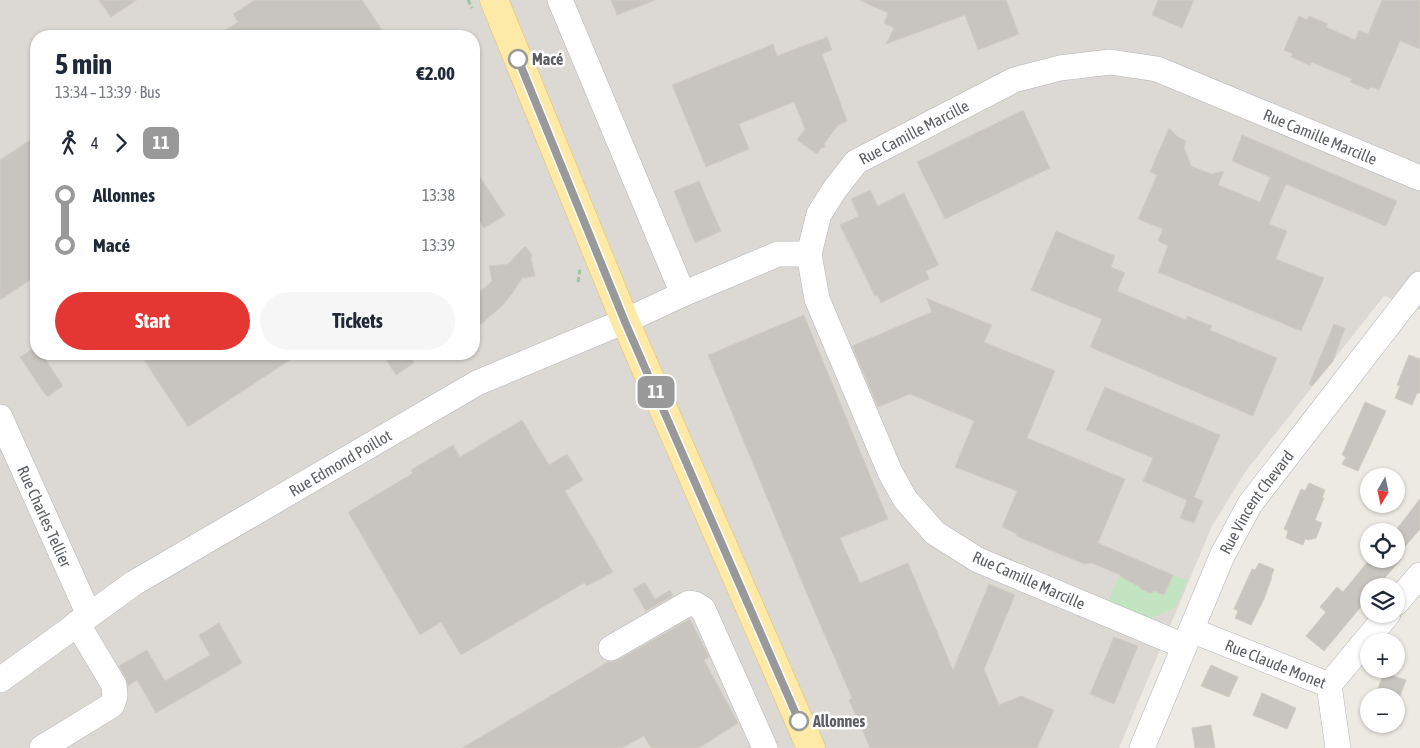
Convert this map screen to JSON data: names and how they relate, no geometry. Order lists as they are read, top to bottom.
{
  "streets": {
    "street": [
      "Rue Camille Marcille",
      "Rue Edmond Poillot",
      "Rue Vincent Chevard",
      "Rue Charles Tellier",
      "Rue Claude Monet"
    ]
  },
  "crossings": [
    ["Rue Camille Marcille", "Rue Edmond Poillot"],
    ["Rue Camille Marcille", "Rue Vincent Chevard"],
    ["Rue Camille Marcille", "Rue Claude Monet"],
    ["Rue Edmond Poillot", "Rue Charles Tellier"],
    ["Rue Vincent Chevard", "Rue Claude Monet"]
  ],
  "places": ["Macé", "Allonnes"],
  "lines": ["bus line 11"],
  "north": "bottom",
  "page": {
    "on_map": "11",
    "heading": ["5 min", "13:34 – 13:39 · Bus", "€2.00"],
    "legs": ["4", "11"],
    "list": [
      {
        "name": "Allonnes",
        "value": "13:38"
      },
      {
        "name": "Macé",
        "value": "13:39"
      }
    ],
    "buttons": ["Start", "Tickets"],
    "map_buttons": ["+", "−"]
  }
}
